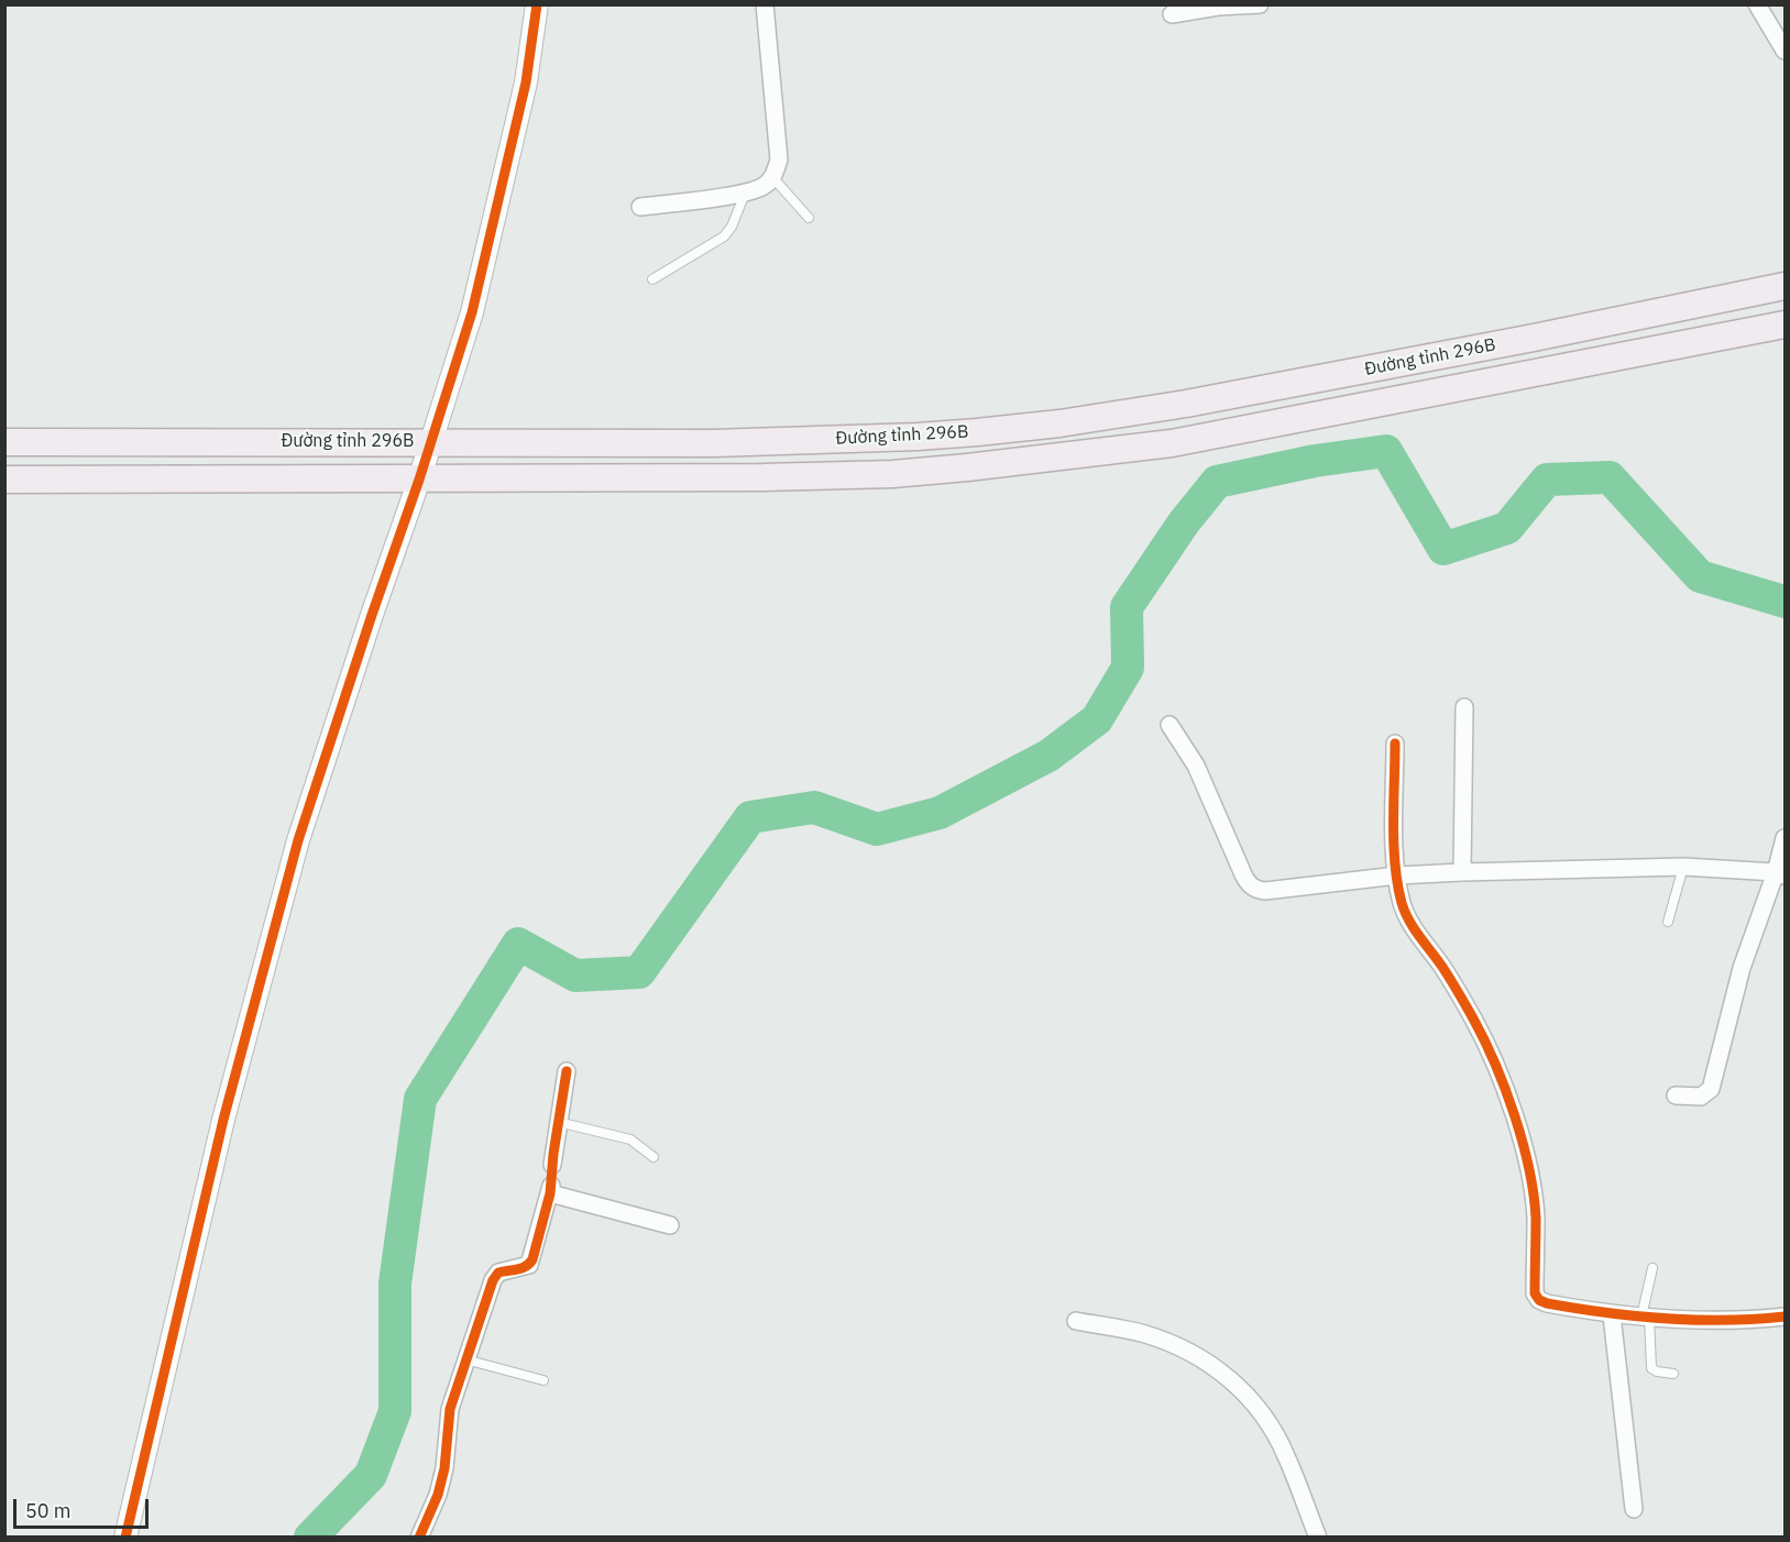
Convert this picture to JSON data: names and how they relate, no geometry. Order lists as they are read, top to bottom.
{
  "streets": {
    "main road": ["Đường tỉnh 296B"]
  },
  "scale_bar": "50 m"
}
